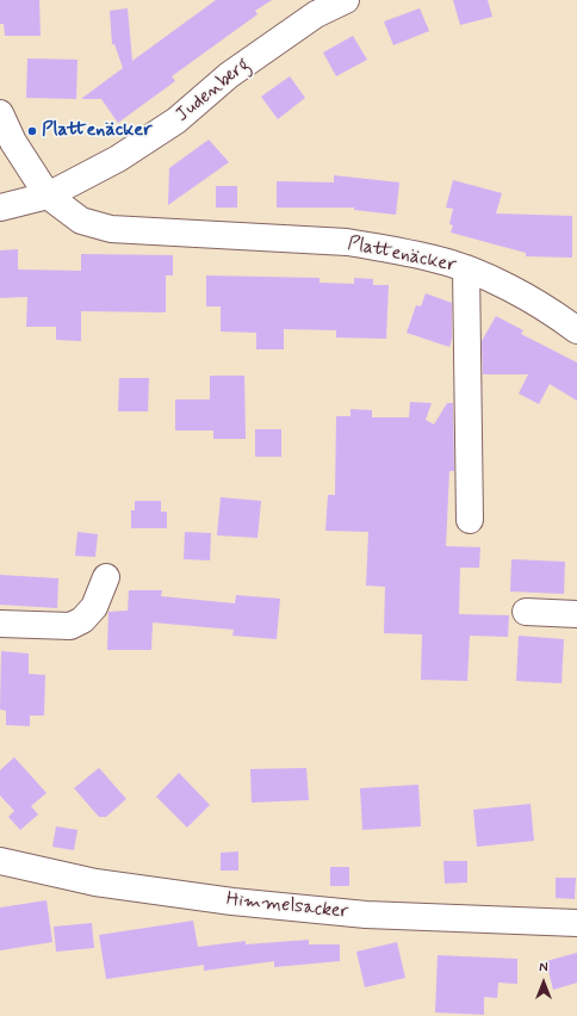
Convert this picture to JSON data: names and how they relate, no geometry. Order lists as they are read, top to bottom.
{
  "streets": {
    "street": ["Judenberg", "Plattenäcker", "Himmelsacker"]
  },
  "crossings": [
    ["Judenberg", "Plattenäcker"]
  ],
  "places": ["Plattenäcker"],
  "north": "top"
}
